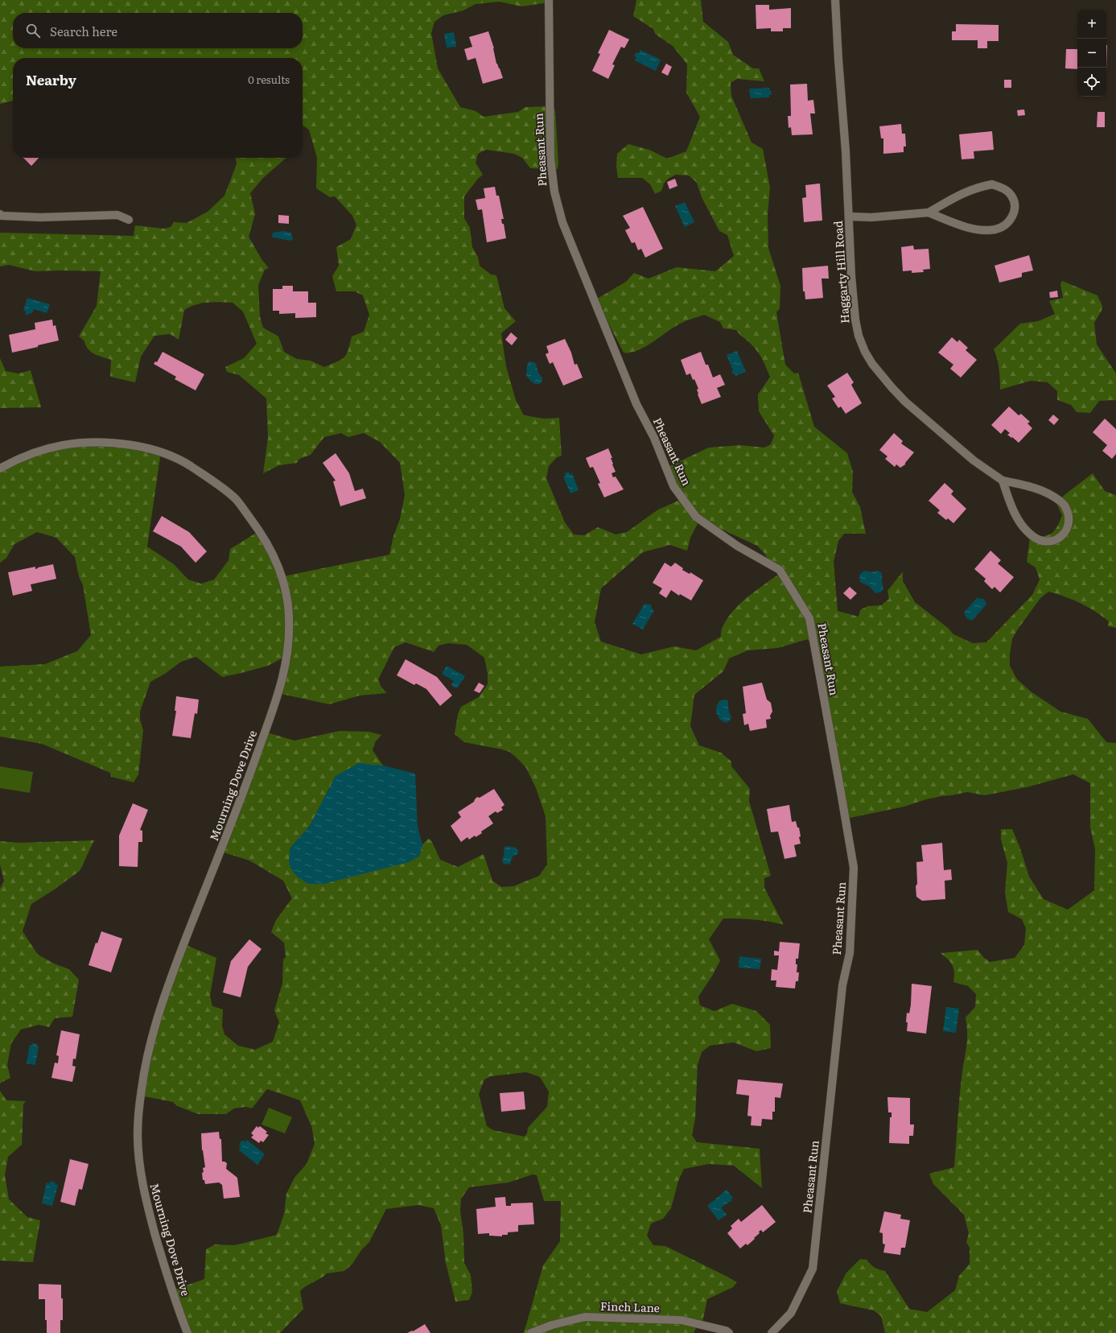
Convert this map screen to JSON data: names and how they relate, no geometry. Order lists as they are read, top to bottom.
{
  "streets": {
    "street": [
      "Pheasant Run",
      "Haggarty Hill Road",
      "Mourning Dove Drive",
      "Finch Lane"
    ]
  },
  "page": {
    "map_buttons": ["+", "−"],
    "search": "Search here",
    "heading": ["Nearby", "0 results"]
  }
}
